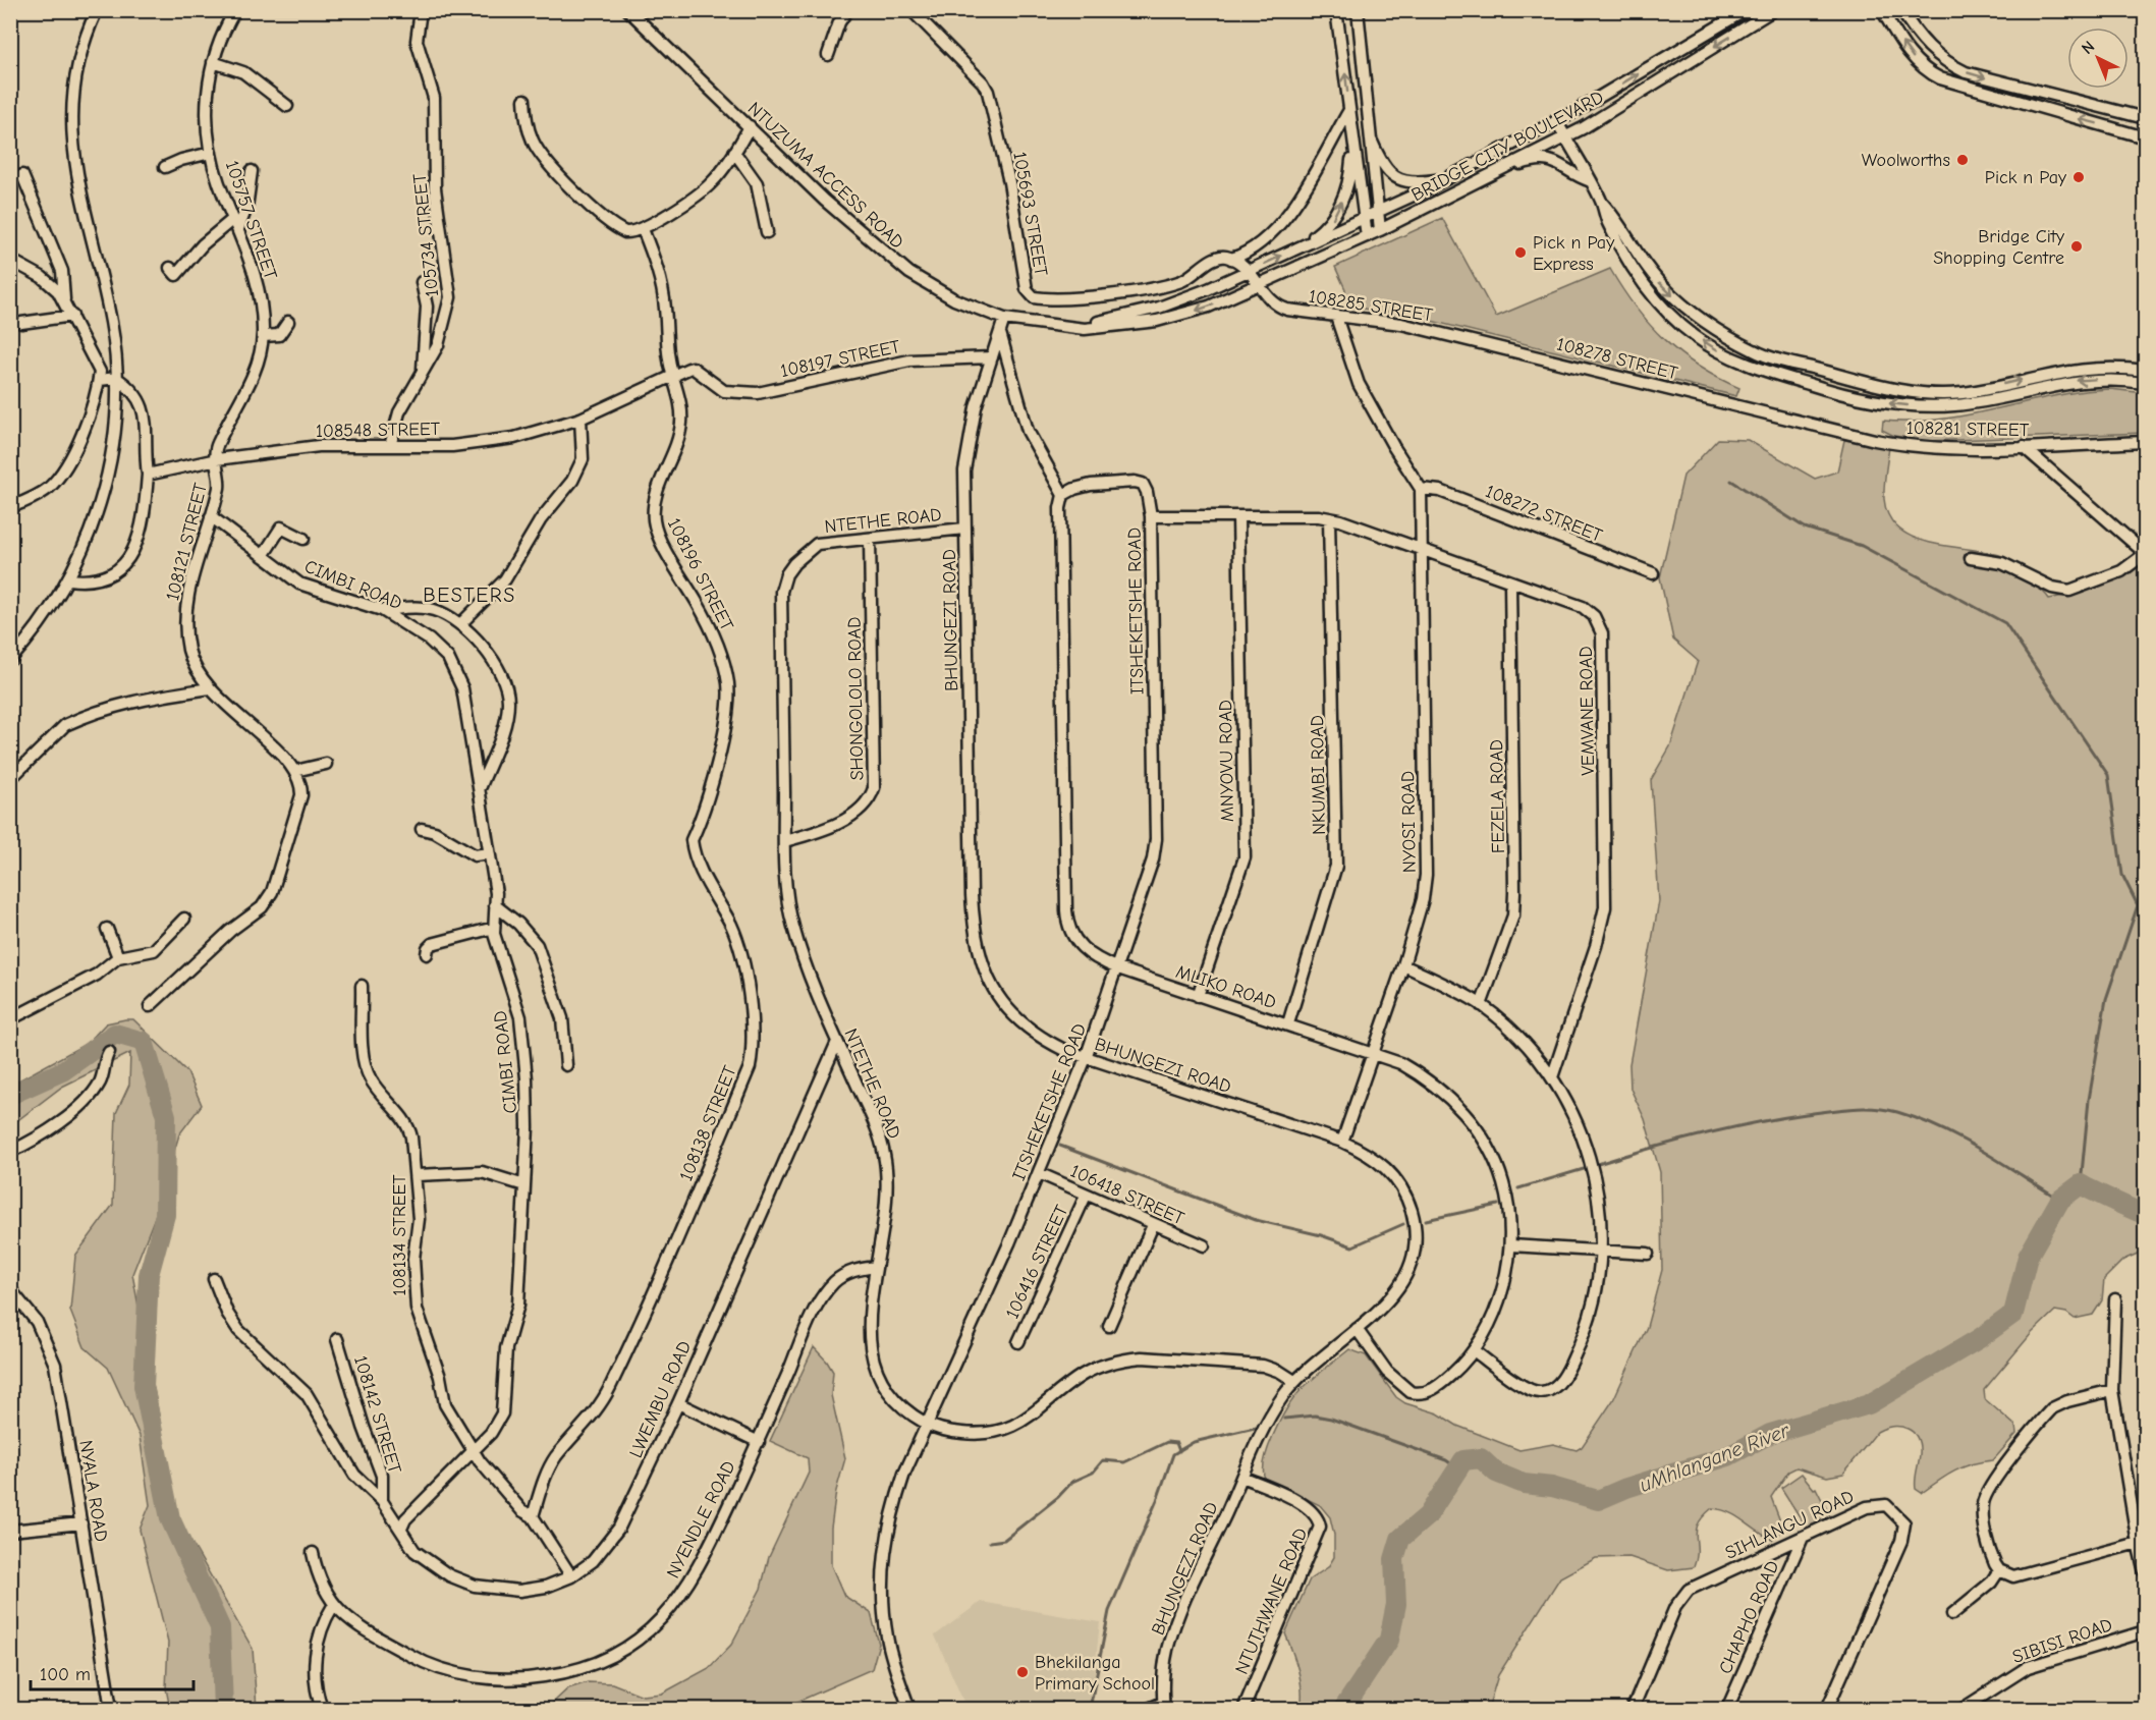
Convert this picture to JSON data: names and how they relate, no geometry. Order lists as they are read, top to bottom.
{
  "streets": {
    "street": [
      "BRIDGE CITY BOULEVARD",
      "NTUZUMA ACCESS ROAD",
      "105693 STREET",
      "105757 STREET",
      "105734 STREET",
      "108285 STREET",
      "108197 STREET",
      "108278 STREET",
      "108281 STREET",
      "108548 STREET",
      "108272 STREET",
      "NTETHE ROAD",
      "108121 STREET",
      "108196 STREET",
      "CIMBI ROAD",
      "ITSHEKETSHE ROAD",
      "BHUNGEZI ROAD",
      "SHONGOLOLO ROAD",
      "VEMVANE ROAD",
      "MNYOVU ROAD",
      "NKUMBI ROAD",
      "FEZELA ROAD",
      "NYOSI ROAD",
      "MLIKO ROAD",
      "108138 STREET",
      "106418 STREET",
      "108134 STREET",
      "106416 STREET",
      "LWEMBU ROAD",
      "108142 STREET",
      "NYALA ROAD",
      "NYENDLE ROAD",
      "SIHLANGU ROAD",
      "NTUTHWANE ROAD",
      "CHAPHO ROAD",
      "SIBISI ROAD"
    ]
  },
  "crossings": [
    ["BRIDGE CITY BOULEVARD", "NTUZUMA ACCESS ROAD"],
    ["NTUZUMA ACCESS ROAD", "108285 STREET"],
    ["NTUZUMA ACCESS ROAD", "BHUNGEZI ROAD"],
    ["105757 STREET", "108548 STREET"],
    ["105757 STREET", "108121 STREET"],
    ["105734 STREET", "108548 STREET"],
    ["108285 STREET", "108278 STREET"],
    ["108197 STREET", "108548 STREET"],
    ["108197 STREET", "BHUNGEZI ROAD"],
    ["108278 STREET", "108281 STREET"],
    ["108548 STREET", "108121 STREET"],
    ["108548 STREET", "108196 STREET"],
    ["108272 STREET", "NYOSI ROAD"],
    ["NTETHE ROAD", "ITSHEKETSHE ROAD"],
    ["NTETHE ROAD", "BHUNGEZI ROAD"],
    ["NTETHE ROAD", "SHONGOLOLO ROAD"],
    ["NTETHE ROAD", "LWEMBU ROAD"],
    ["NTETHE ROAD", "NYENDLE ROAD"],
    ["108121 STREET", "CIMBI ROAD"],
    ["108196 STREET", "108138 STREET"],
    ["CIMBI ROAD", "108134 STREET"],
    ["CIMBI ROAD", "LWEMBU ROAD"],
    ["ITSHEKETSHE ROAD", "BHUNGEZI ROAD"],
    ["ITSHEKETSHE ROAD", "VEMVANE ROAD"],
    ["ITSHEKETSHE ROAD", "MLIKO ROAD"],
    ["ITSHEKETSHE ROAD", "106418 STREET"],
    ["BHUNGEZI ROAD", "NYOSI ROAD"],
    ["BHUNGEZI ROAD", "MLIKO ROAD"],
    ["BHUNGEZI ROAD", "NTUTHWANE ROAD"],
    ["VEMVANE ROAD", "MNYOVU ROAD"],
    ["VEMVANE ROAD", "NKUMBI ROAD"],
    ["VEMVANE ROAD", "FEZELA ROAD"],
    ["VEMVANE ROAD", "NYOSI ROAD"],
    ["MNYOVU ROAD", "MLIKO ROAD"],
    ["NKUMBI ROAD", "MLIKO ROAD"],
    ["NYOSI ROAD", "MLIKO ROAD"],
    ["108138 STREET", "108134 STREET"],
    ["106418 STREET", "106416 STREET"],
    ["LWEMBU ROAD", "108142 STREET"],
    ["SIHLANGU ROAD", "CHAPHO ROAD"]
  ],
  "districts": ["BESTERS"],
  "water": ["uMhlangane River"],
  "places": [
    "Woolworths",
    "Pick n Pay",
    "Bridge City Shopping Centre",
    "Pick n Pay Express",
    "Bhekilanga Primary School"
  ],
  "scale_bar": "100 m",
  "north": "top left"
}
